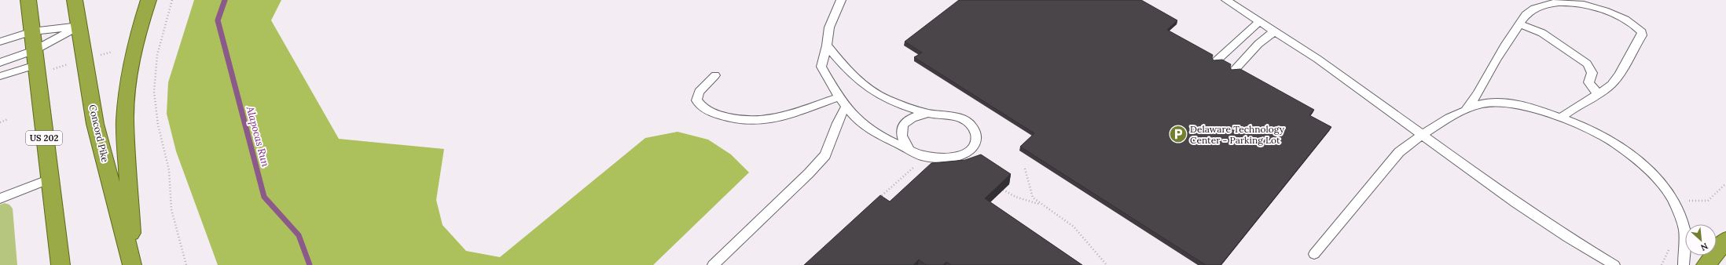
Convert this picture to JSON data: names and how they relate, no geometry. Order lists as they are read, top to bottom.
{
  "streets": {
    "highway": ["Concord Pike", "US 202"]
  },
  "water": ["Alapocas Run"],
  "places": {
    "parking": ["Delaware Technology Center - Parking Lot"]
  },
  "north": "bottom right"
}
